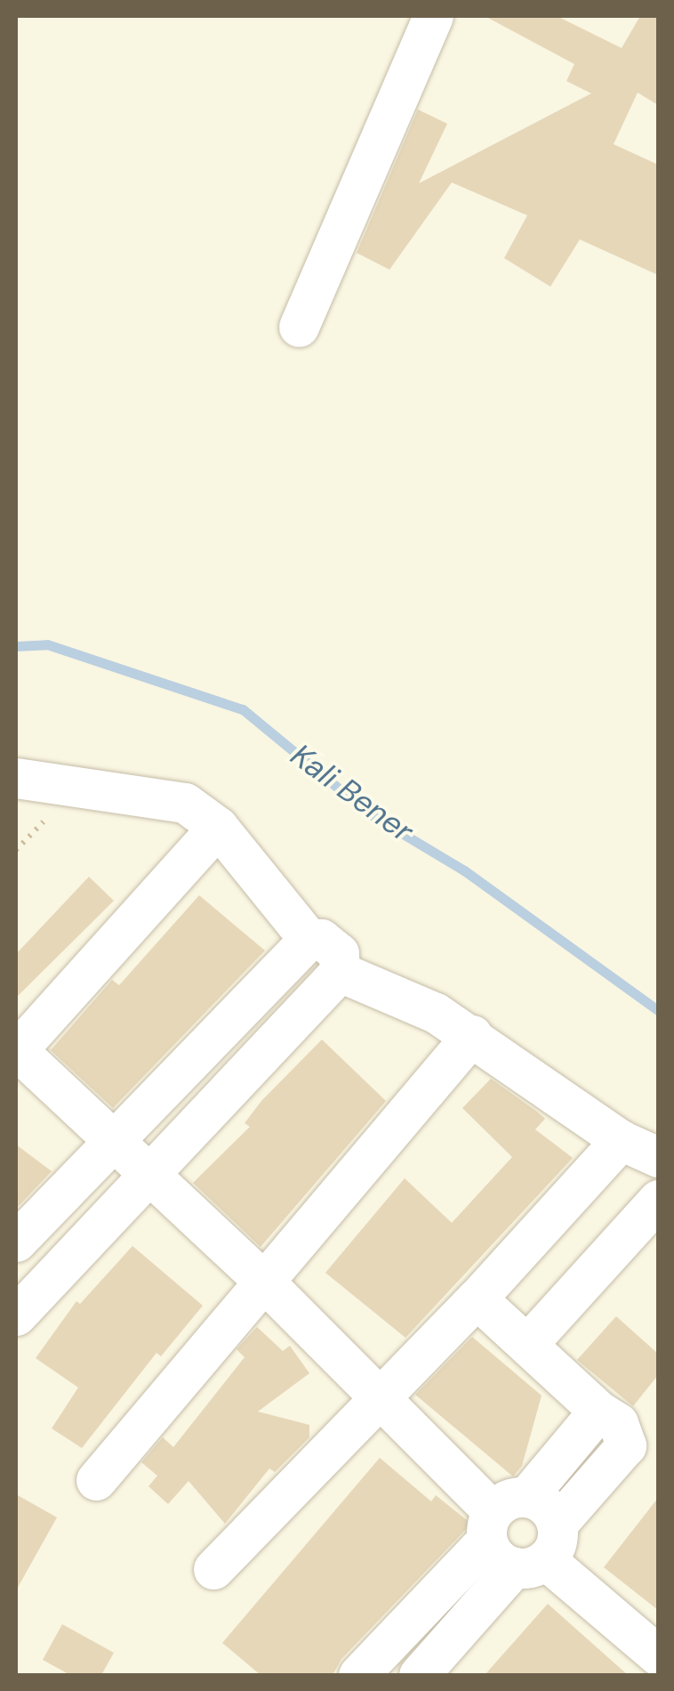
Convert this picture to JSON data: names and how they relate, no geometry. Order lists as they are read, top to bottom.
{
  "water": ["Kali Bener"]
}
